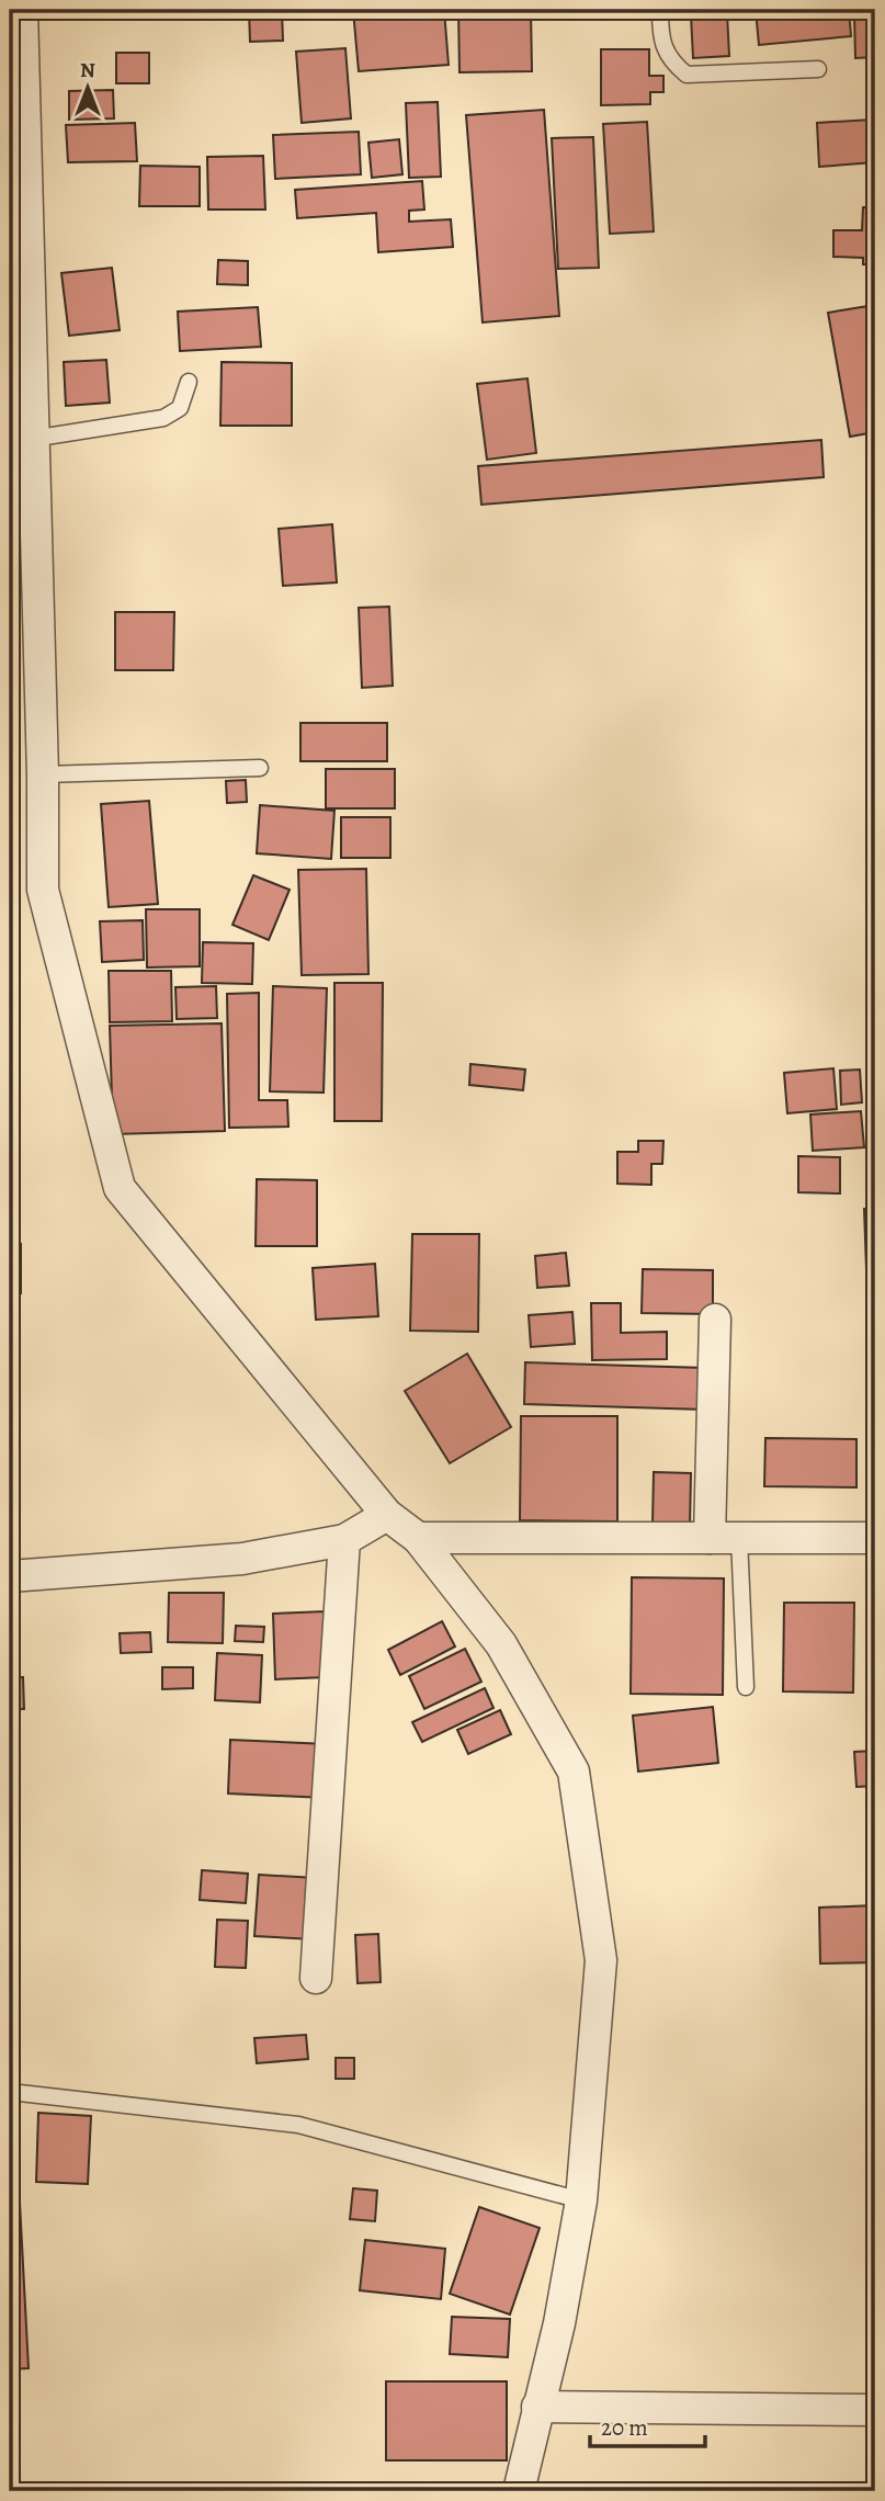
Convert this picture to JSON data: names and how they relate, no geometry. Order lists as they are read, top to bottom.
{
  "scale_bar": "20 m",
  "north": "top"
}
